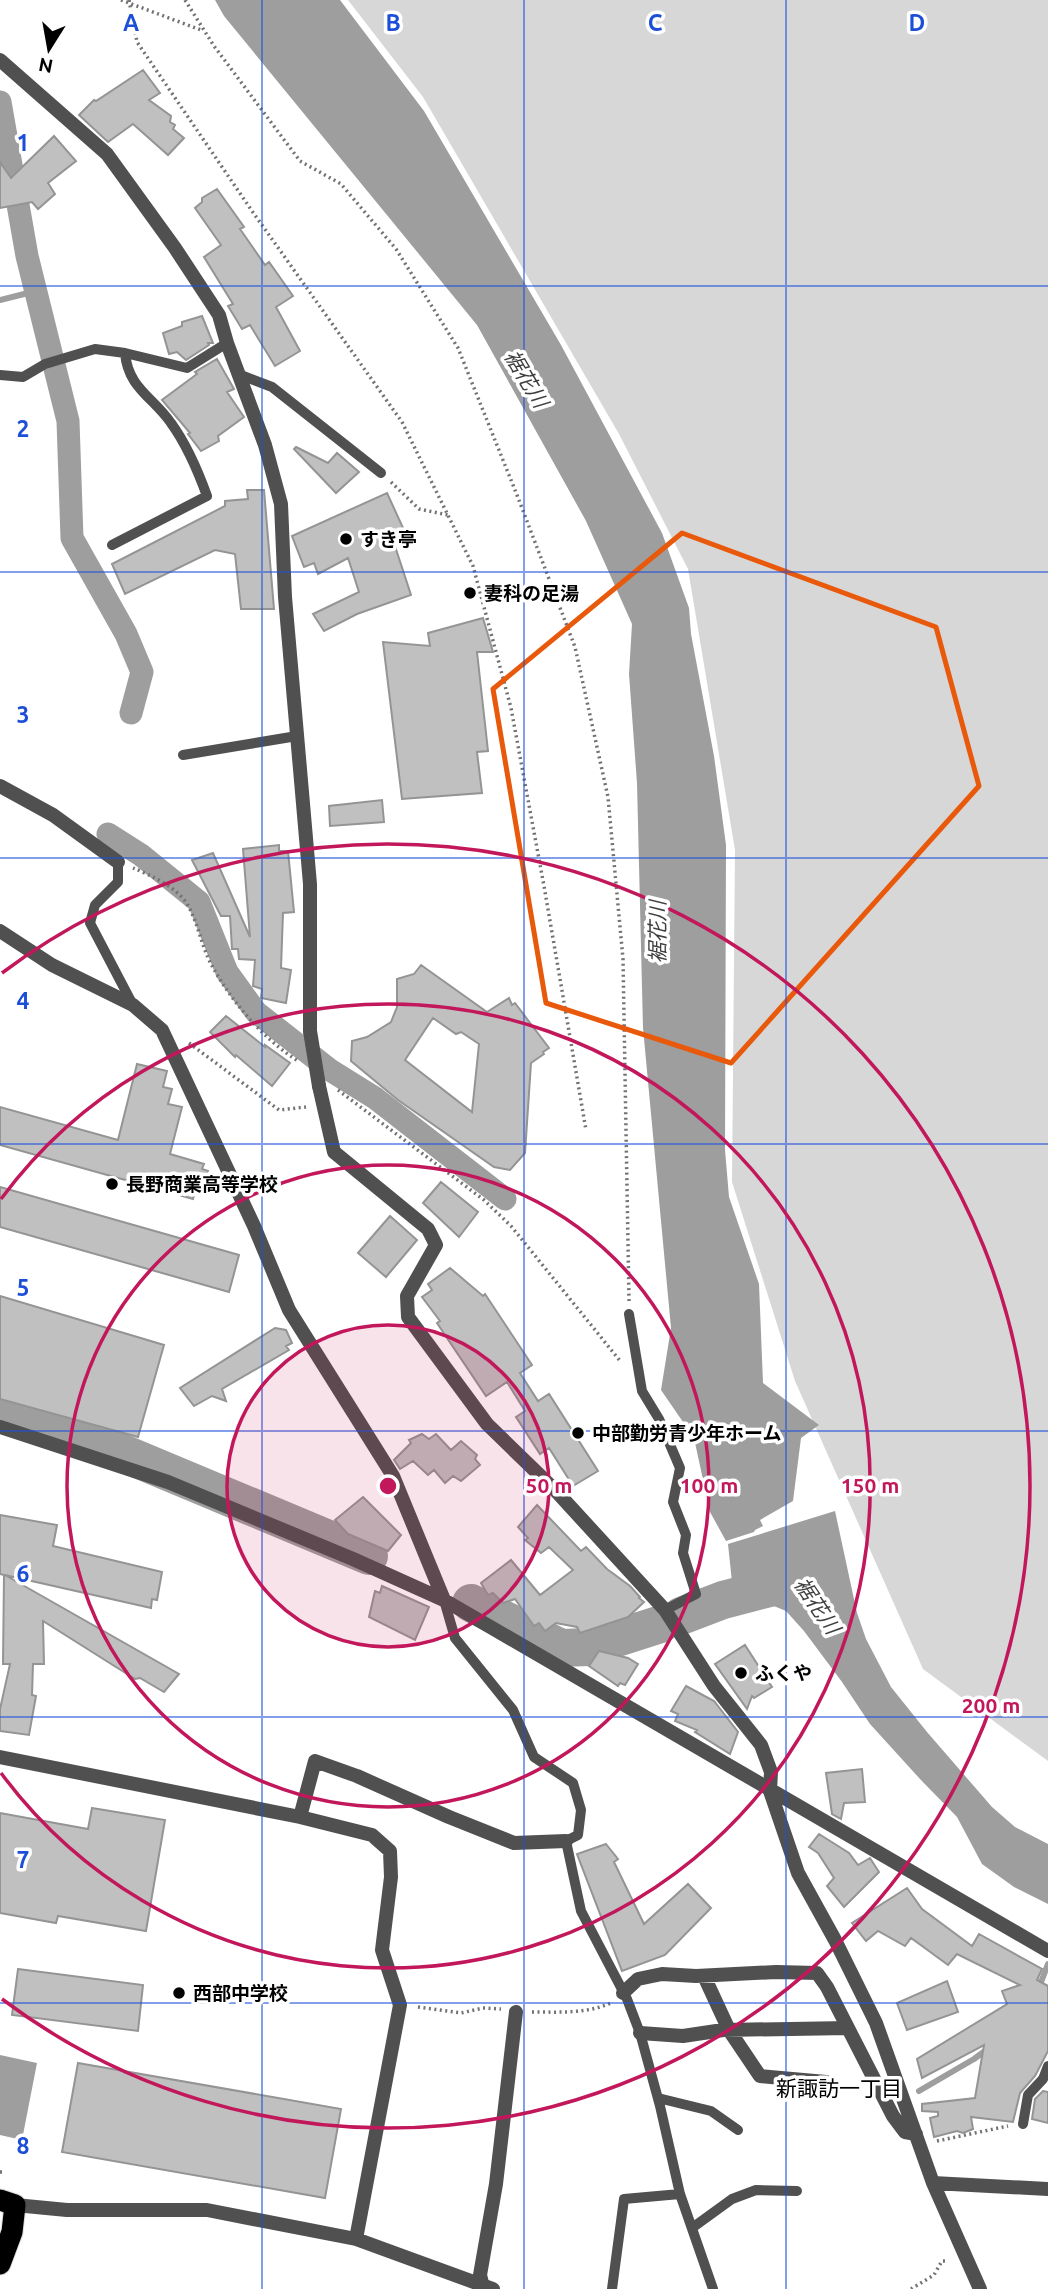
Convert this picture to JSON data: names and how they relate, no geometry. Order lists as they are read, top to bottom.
{
  "districts": ["新諏訪一丁目"],
  "water": ["裾花川"],
  "places": [
    "すき亭",
    "妻科の足湯",
    "長野商業高等学校",
    "中部勤労青少年ホーム",
    "ふくや",
    "西部中学校"
  ],
  "north": "bottom",
  "grid": {
    "columns": [
      "A",
      "B",
      "C",
      "D"
    ],
    "rows": [
      "1",
      "2",
      "3",
      "4",
      "5",
      "6",
      "7",
      "8"
    ]
  },
  "rings": [
    "50 m",
    "100 m",
    "150 m",
    "200 m"
  ]
}
